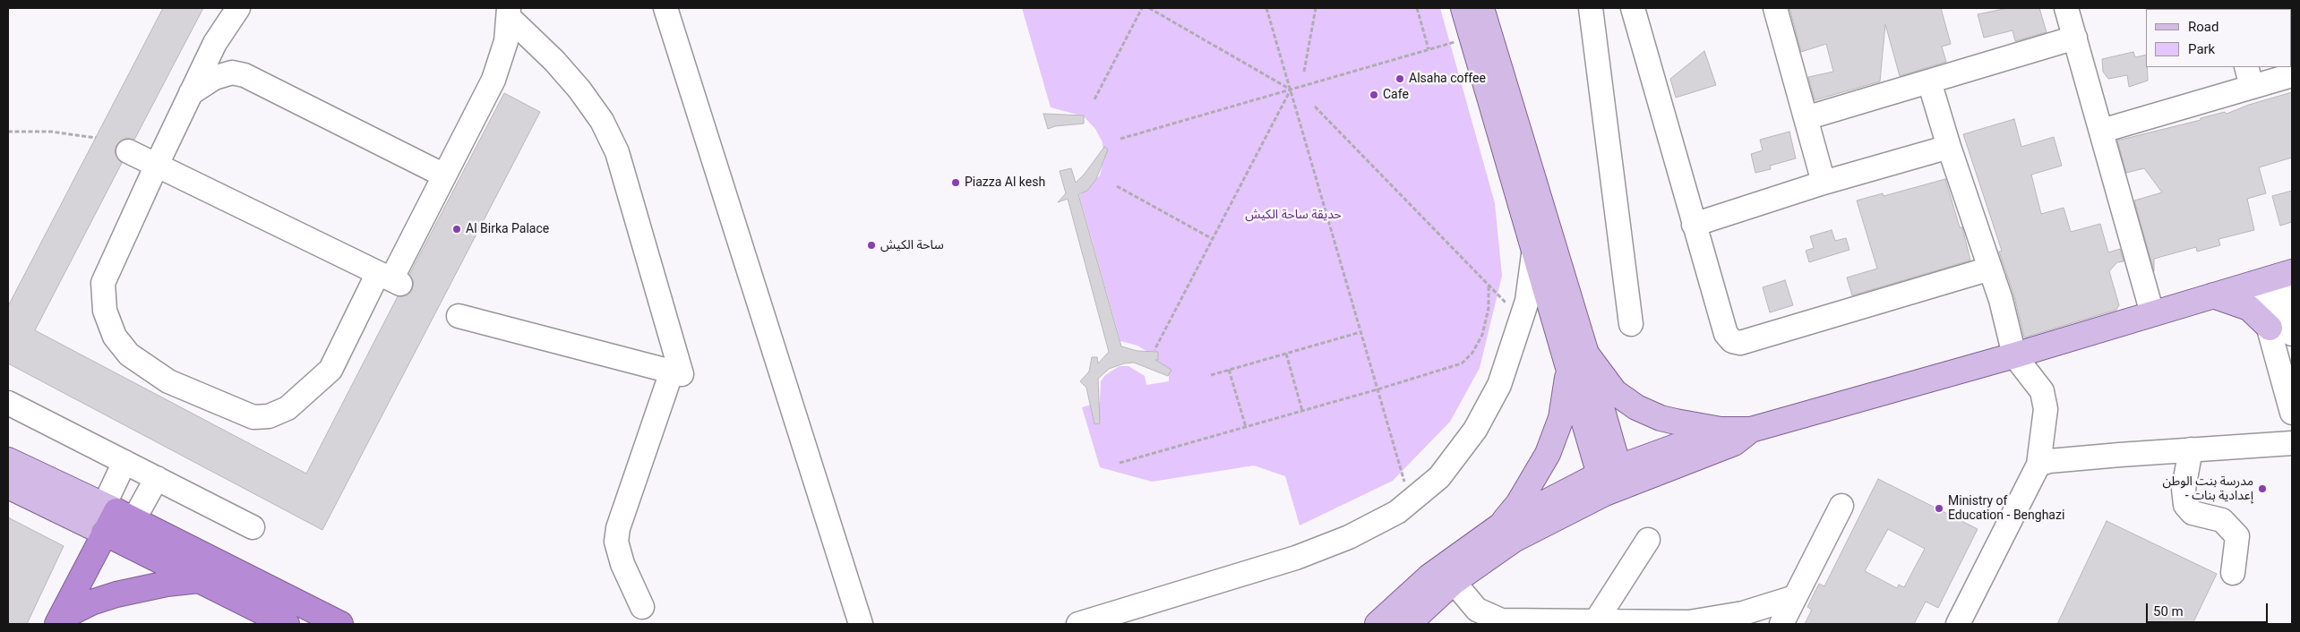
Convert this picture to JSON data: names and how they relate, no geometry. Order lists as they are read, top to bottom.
{
  "parks": ["حديقة ساحة الكيش"],
  "places": [
    "Alsaha coffee",
    "Cafe",
    "Piazza Al kesh",
    "Al Birka Palace",
    "ساحة الكيش",
    "مدرسة بنت الوطن - إعدادية بنات",
    "Ministry of Education - Benghazi"
  ],
  "legend": ["Road", "Park"],
  "scale_bar": "50 m"
}
